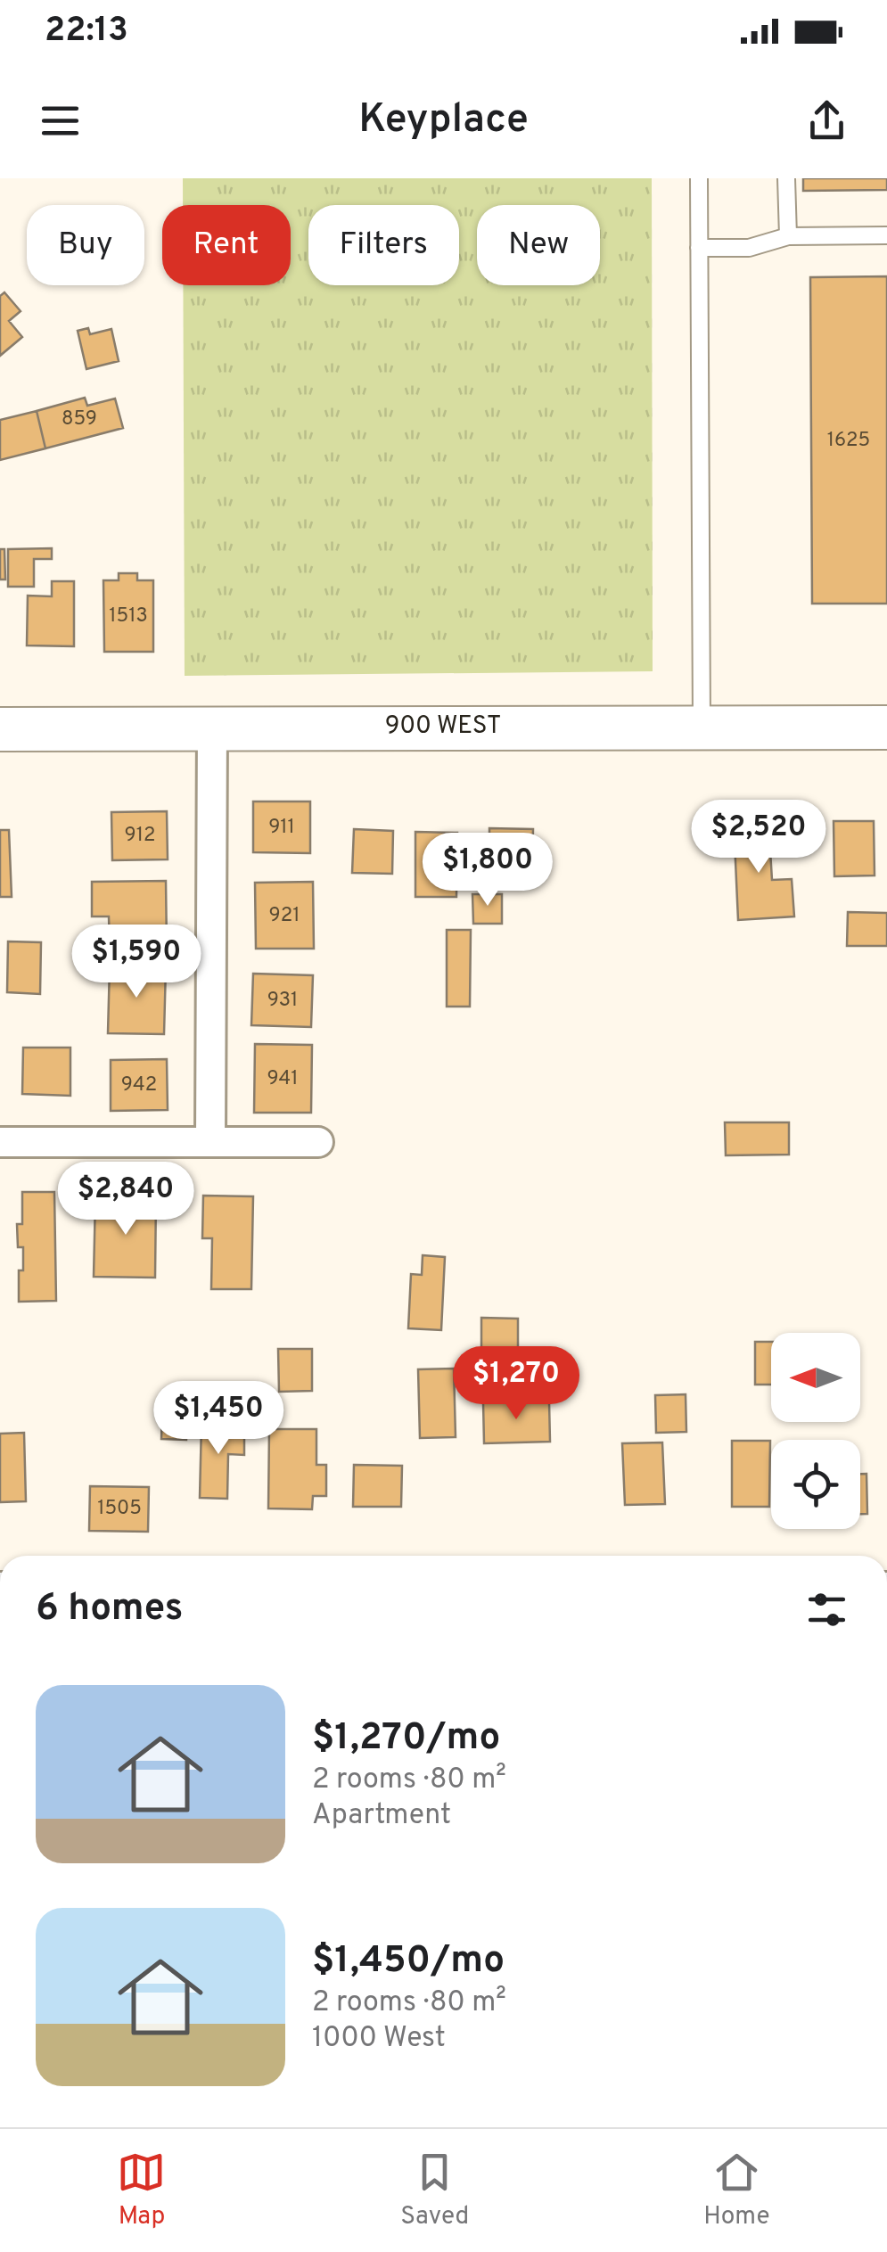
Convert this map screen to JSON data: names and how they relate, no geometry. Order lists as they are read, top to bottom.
{
  "streets": {
    "main road": ["900 WEST"]
  },
  "house_numbers": [
    "859",
    "1625",
    "1513",
    "911",
    "912",
    "921",
    "931",
    "941",
    "942",
    "1505"
  ],
  "north": "left",
  "page": {
    "status": "22:13",
    "header": "Keyplace",
    "chip": [
      "Buy",
      "Rent",
      "Filters",
      "New"
    ],
    "price": [
      "$2,520",
      "$1,800",
      "$1,590",
      "$2,840",
      "$1,270",
      "$1,450"
    ],
    "heading": "6 homes",
    "list": [
      {
        "name": "$1,270/mo",
        "note": "2 rooms · 80 m² · Apartment"
      },
      {
        "name": "$1,450/mo",
        "note": "2 rooms · 80 m² · 1000 West"
      }
    ],
    "tabs": ["Map", "Saved", "Home"]
  }
}
